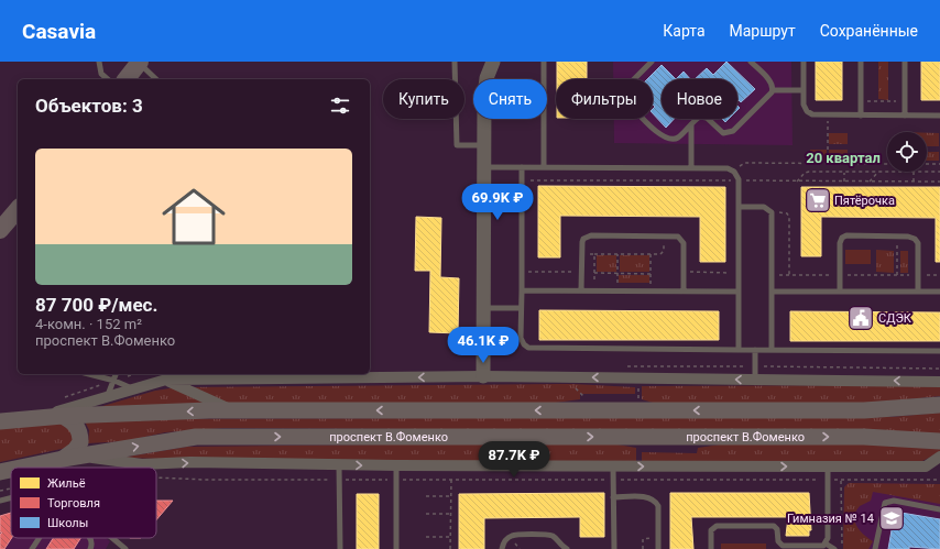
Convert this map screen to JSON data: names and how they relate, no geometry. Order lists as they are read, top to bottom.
{
  "streets": {
    "main road": ["проспект В.Фоменко"]
  },
  "districts": ["20 квартал"],
  "places": {
    "supermarket": ["Пятёрочка"],
    "public building": ["СДЭК"],
    "school or university": ["Гимназия № 14"]
  },
  "legend": ["Жильё", "Торговля", "Школы"],
  "page": {
    "header": "Casavia",
    "nav": ["Карта", "Маршрут", "Сохранённые"],
    "chip": [
      "Купить",
      "Снять",
      "Фильтры",
      "Новое"
    ],
    "heading": "Объектов: 3",
    "list": [
      {
        "name": "87 700 ₽/мес.",
        "note": "4-комн. · 152 m² · проспект В.Фоменко"
      }
    ],
    "price": ["69.9K ₽", "46.1K ₽", "87.7K ₽"]
  }
}
